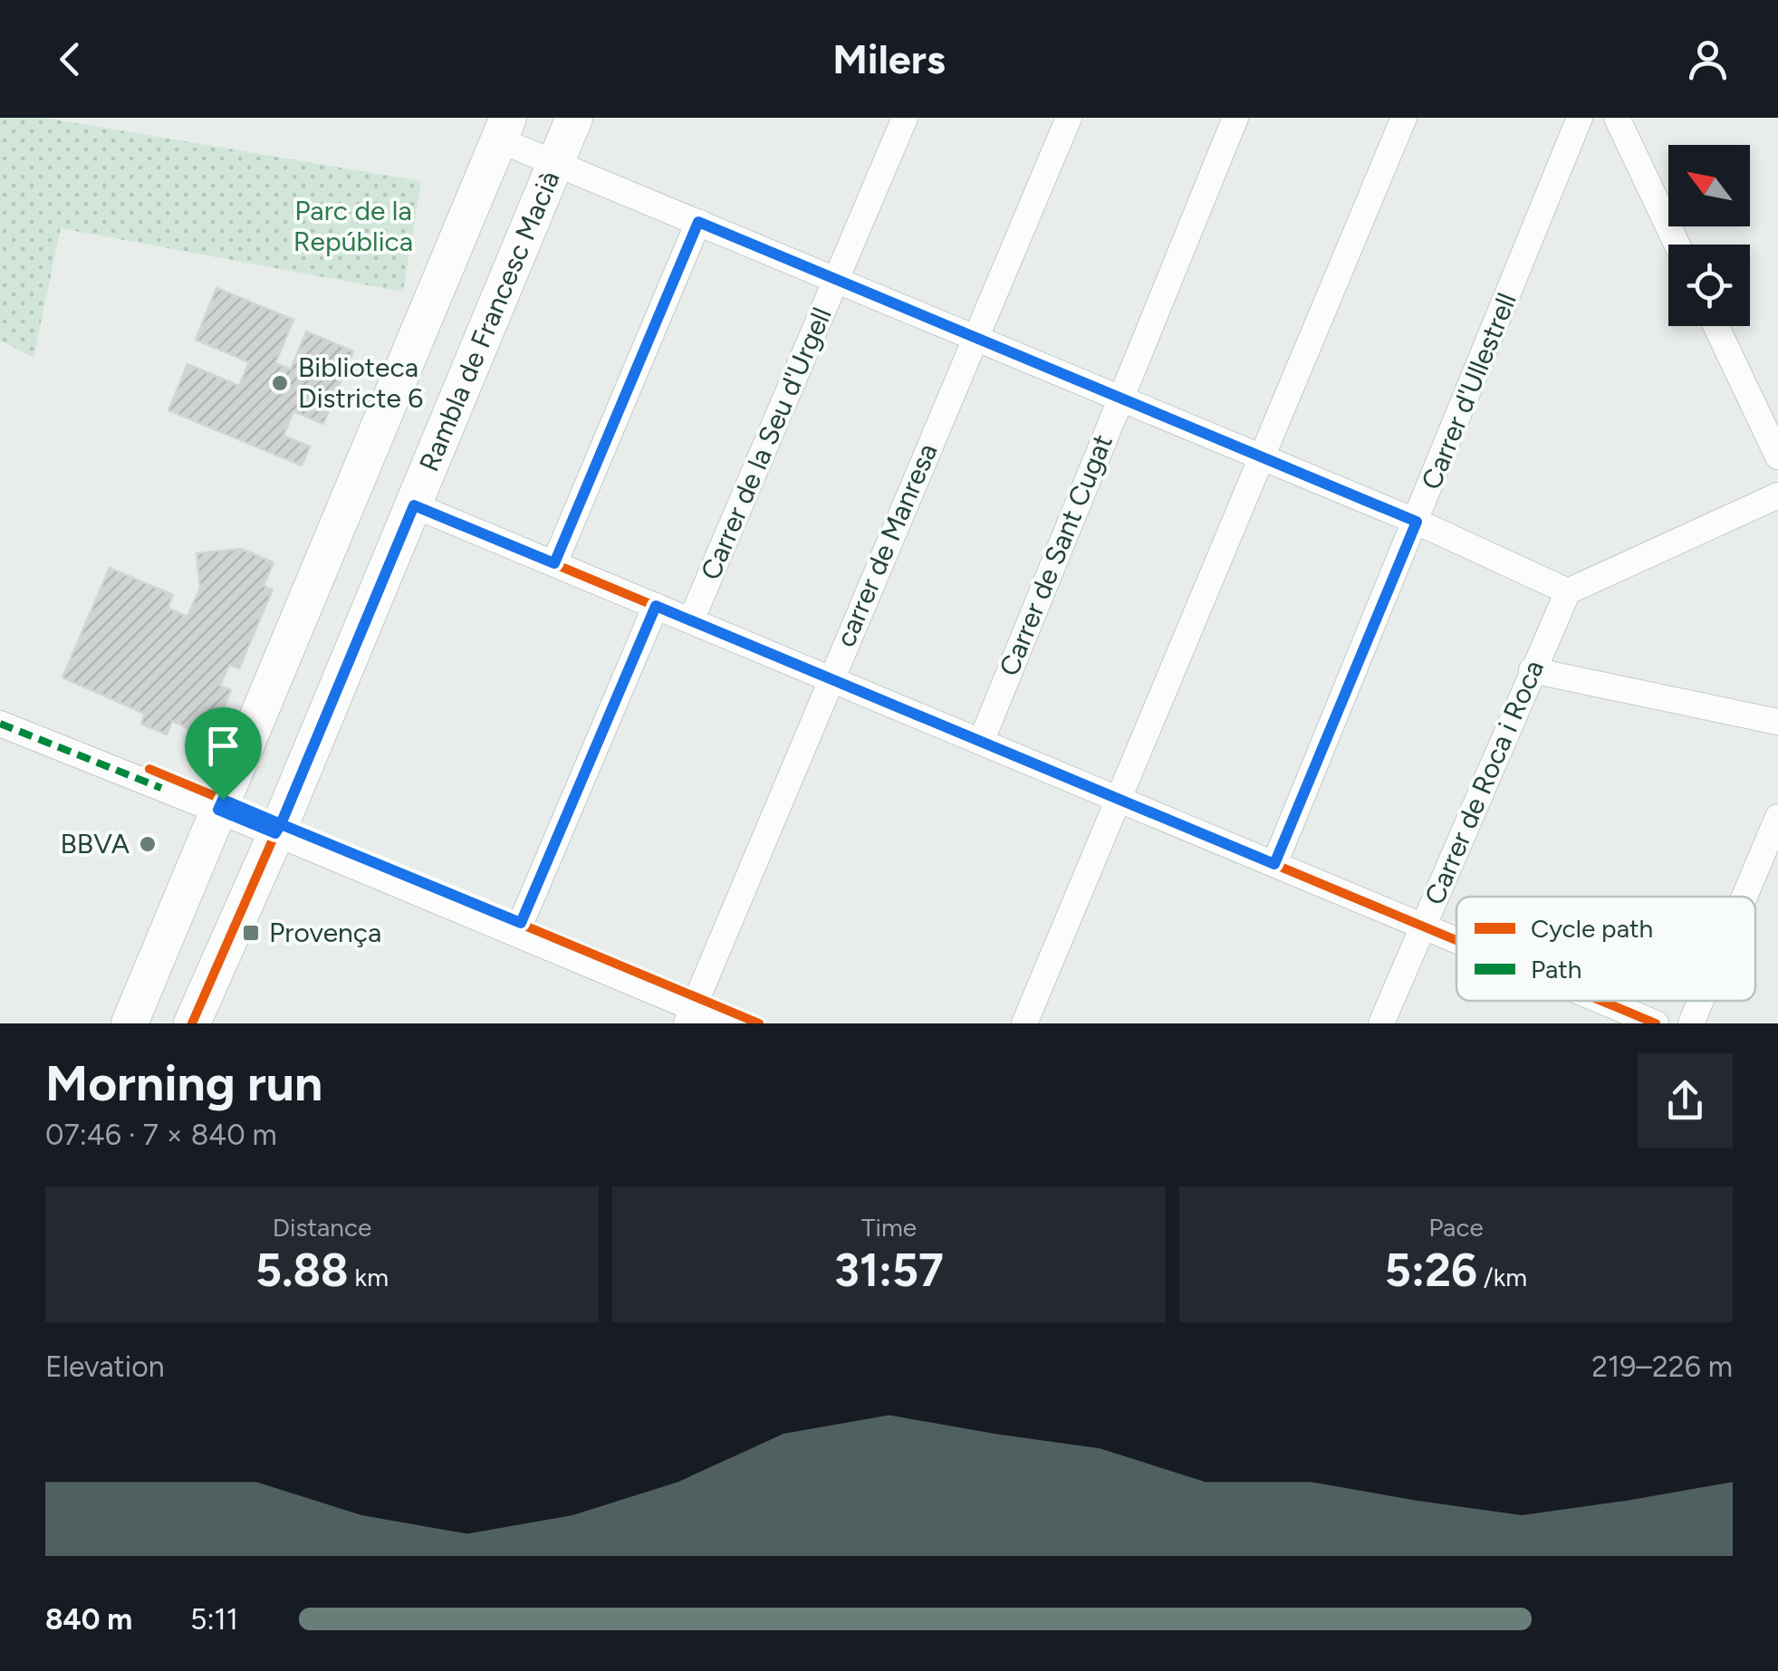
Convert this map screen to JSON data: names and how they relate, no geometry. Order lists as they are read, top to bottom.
{
  "streets": {
    "street": [
      "Rambla de Francesc Macià",
      "Carrer d'Ullestrell",
      "Carrer de la Seu d'Urgell",
      "carrer de Manresa",
      "Carrer de Sant Cugat",
      "Carrer de Roca i Roca"
    ]
  },
  "parks": ["Parc de la República"],
  "places": {
    "other": ["Biblioteca Districte 6", "BBVA"],
    "transit": ["Provença"]
  },
  "legend": ["Cycle path", "Path"],
  "north": "top left",
  "page": {
    "header": "Milers",
    "heading": ["Morning run", "07:46 · 7 × 840 m"],
    "stats": [
      ["Distance", "5.88 km"],
      ["Time", "31:57"],
      ["Pace", "5:26 /km"]
    ],
    "chart": ["Elevation", "219–226 m"],
    "list": [
      {
        "name": "840 m",
        "note": "5:11"
      }
    ]
  }
}
